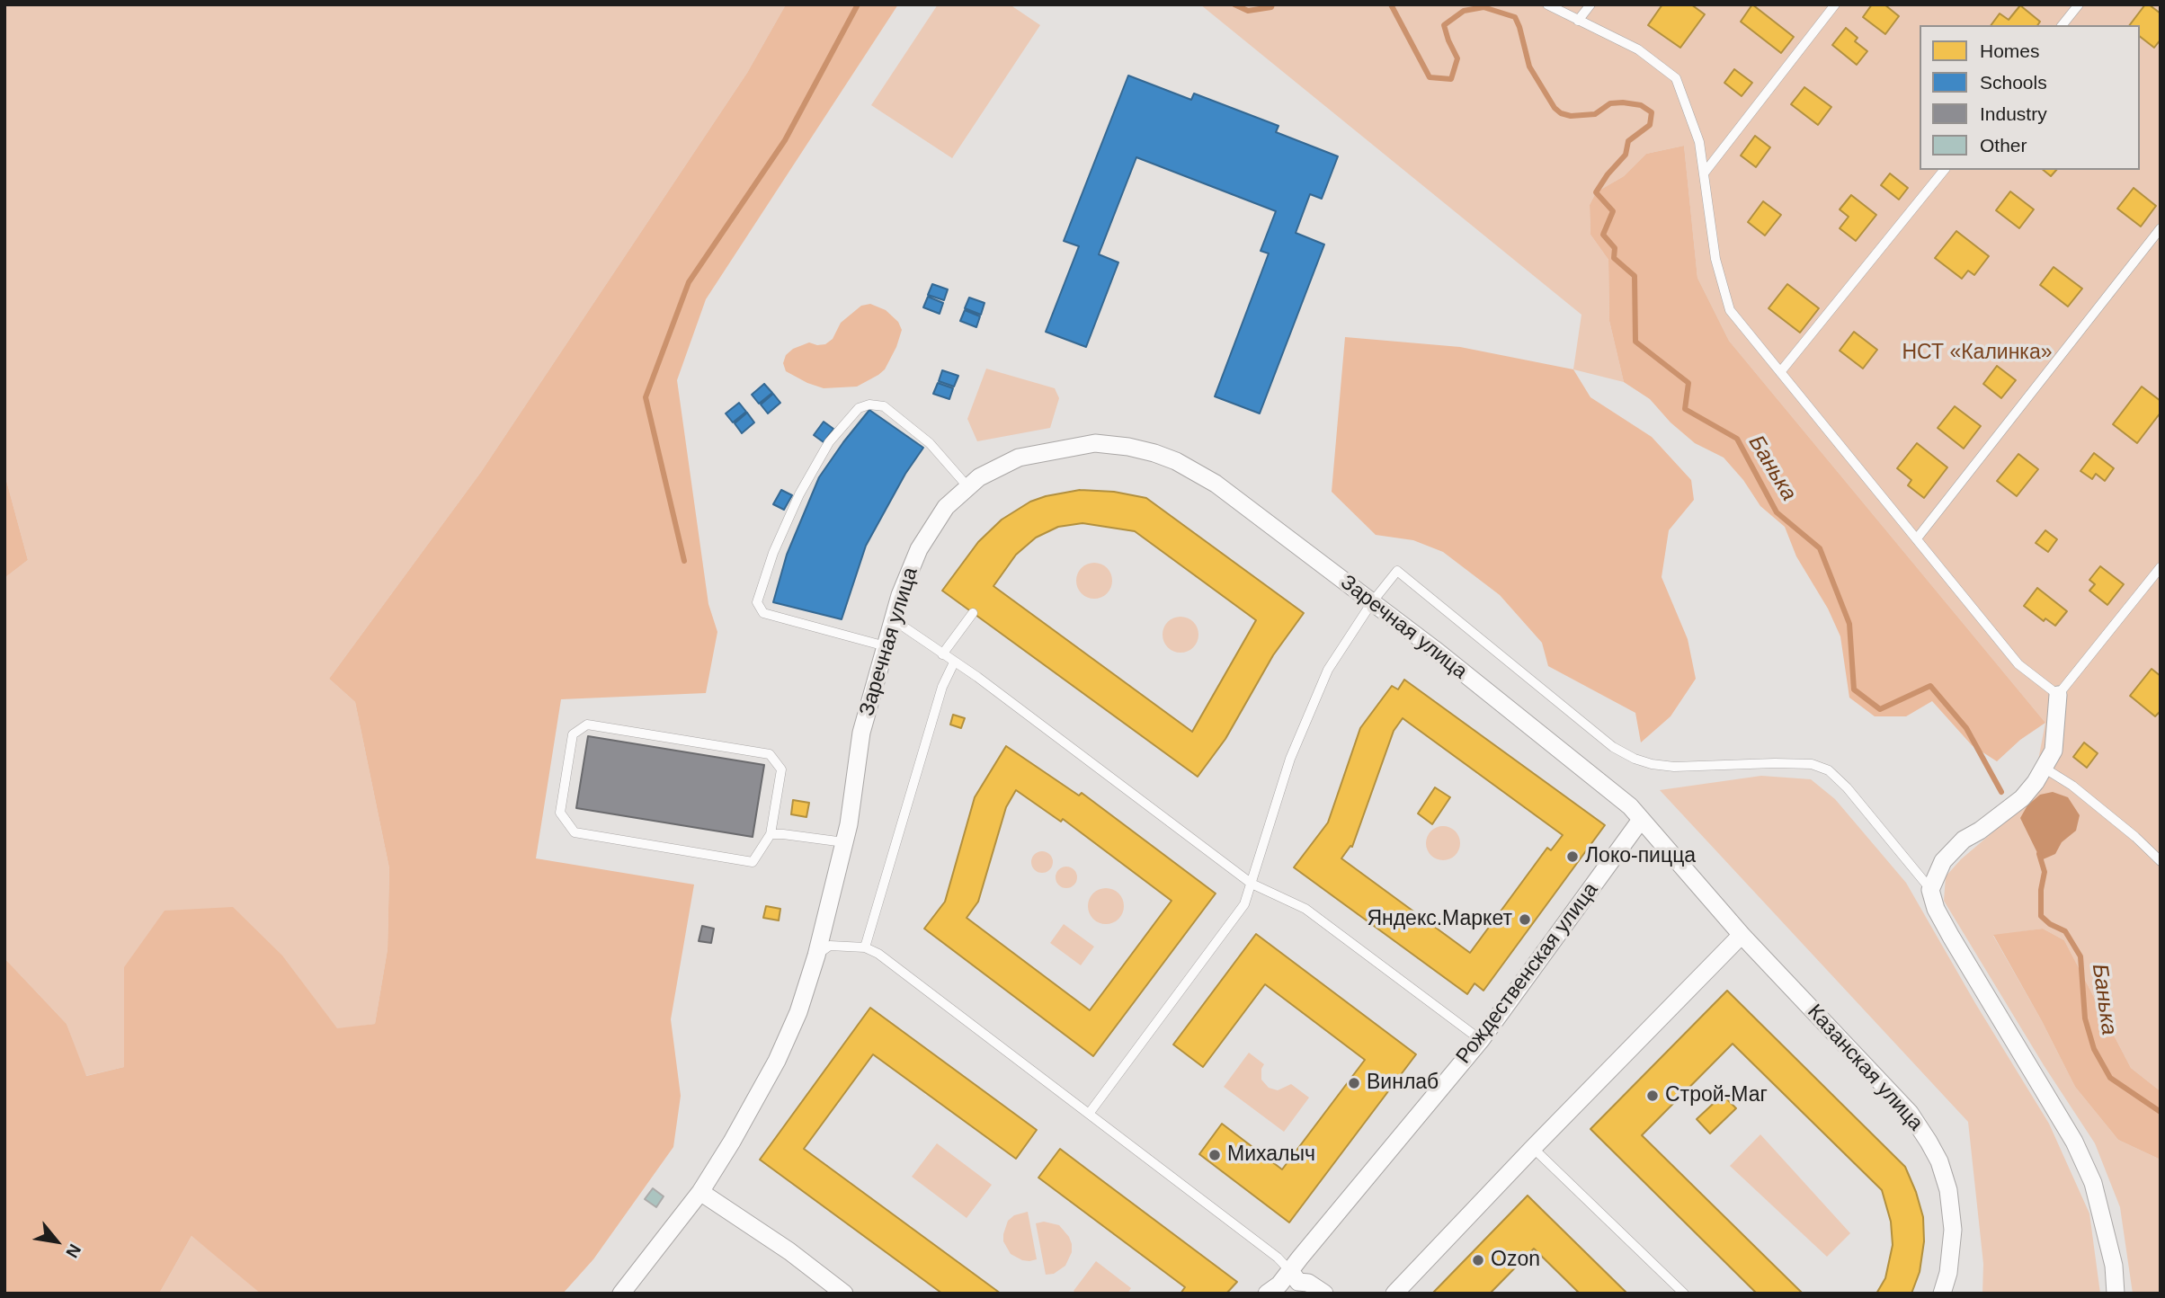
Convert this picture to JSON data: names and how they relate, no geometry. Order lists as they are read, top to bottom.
{
  "streets": {
    "street": ["Заречная улица", "Рождественская улица", "Казанская улица"]
  },
  "crossings": [
    ["Заречная улица", "Рождественская улица"],
    ["Заречная улица", "Казанская улица"]
  ],
  "water": ["Банька"],
  "parks": ["НСТ «Калинка»"],
  "places": [
    "Локо-пицца",
    "Яндекс.Маркет",
    "Винлаб",
    "Строй-Маг",
    "Михалыч",
    "Ozon"
  ],
  "legend": [
    "Homes",
    "Schools",
    "Industry",
    "Other"
  ],
  "north": "bottom right"
}
